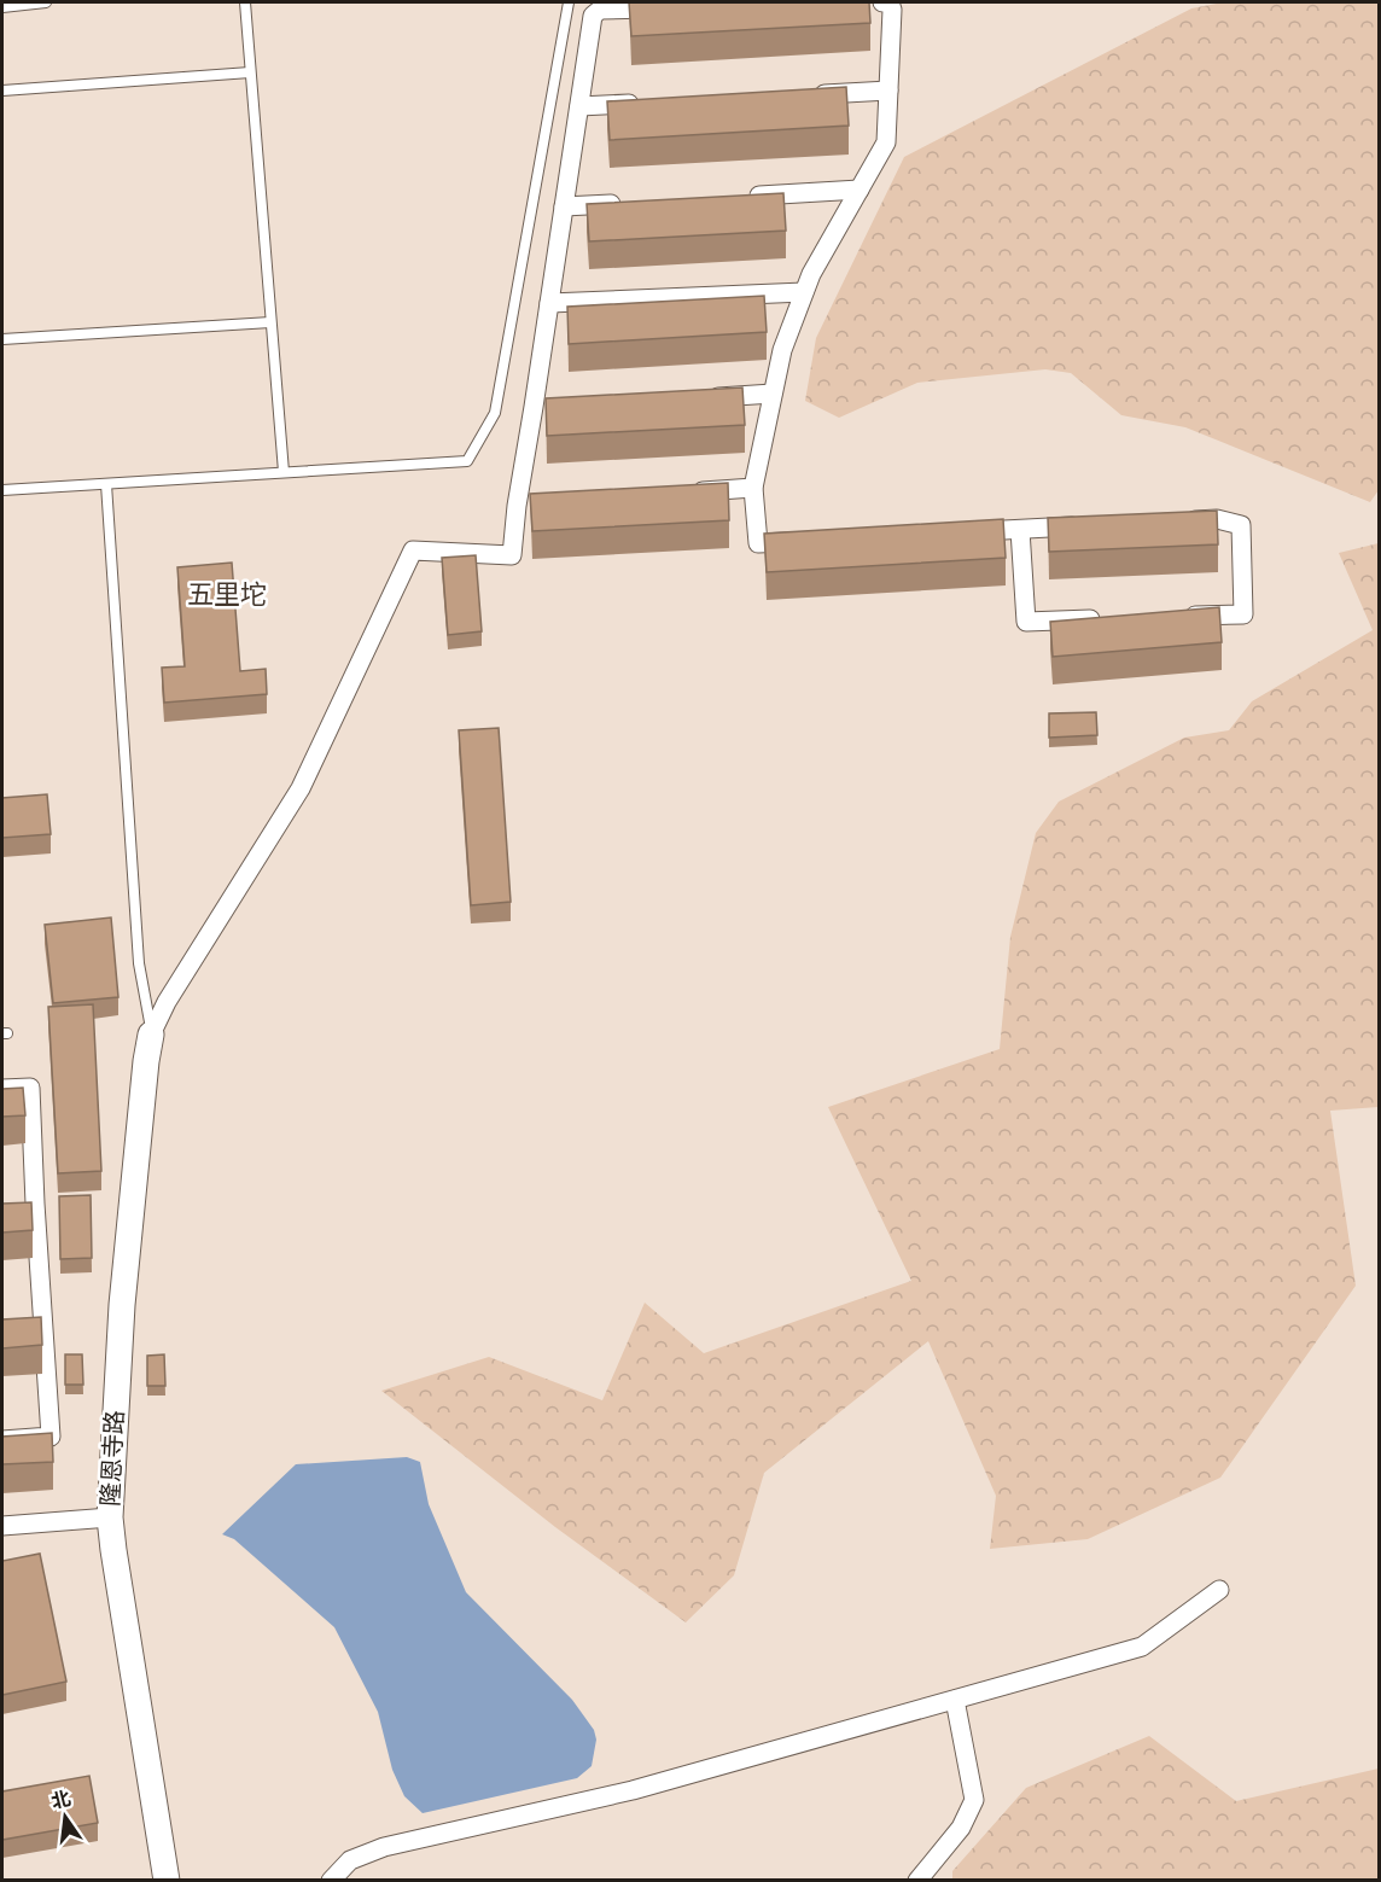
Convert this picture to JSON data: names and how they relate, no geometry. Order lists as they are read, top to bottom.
{
  "streets": {
    "street": ["隆恩寺路"]
  },
  "districts": ["五里坨"],
  "north": "top"
}
